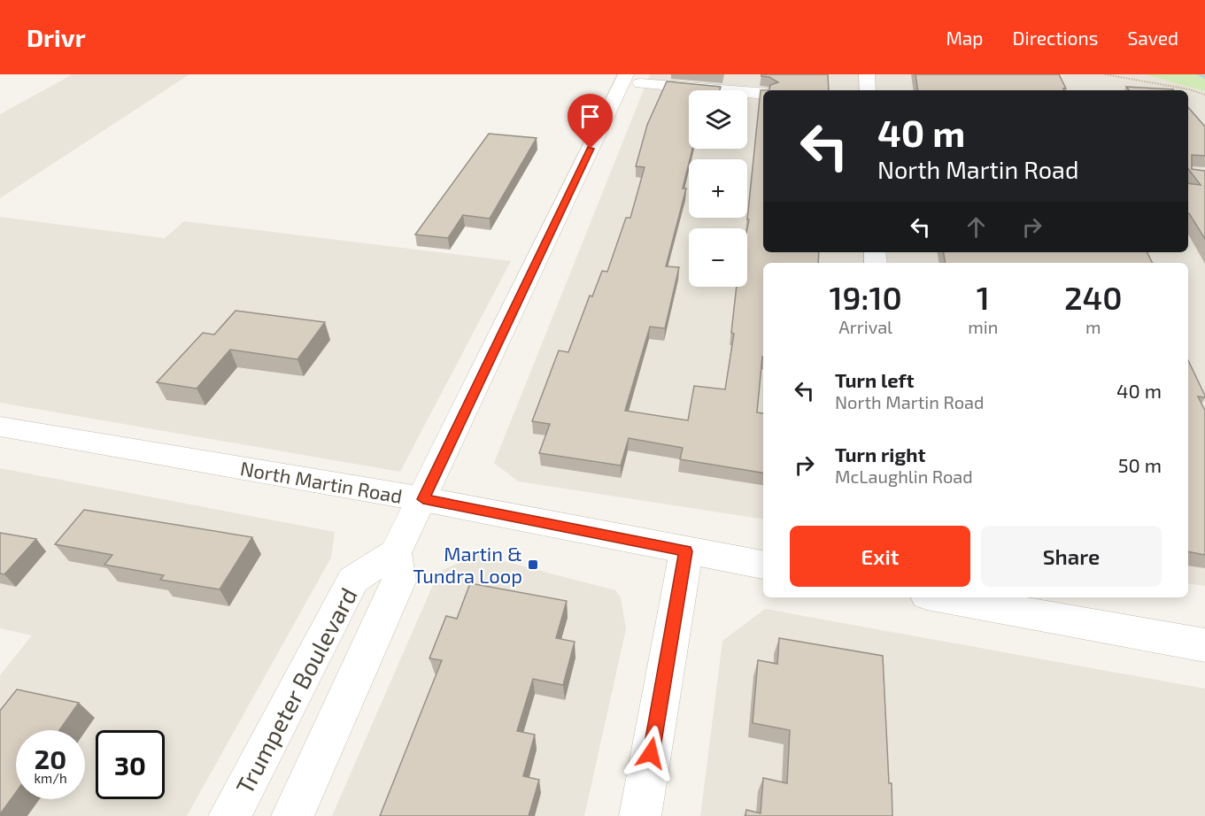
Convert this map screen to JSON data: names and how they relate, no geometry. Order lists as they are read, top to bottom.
{
  "streets": {
    "street": ["North Martin Road", "Trumpeter Boulevard"]
  },
  "crossings": [
    ["North Martin Road", "Trumpeter Boulevard"]
  ],
  "places": {
    "transit": ["Martin & Tundra Loop"]
  },
  "page": {
    "header": "Drivr",
    "nav": ["Map", "Directions", "Saved"],
    "map_buttons": ["+", "−"],
    "turn": ["40 m", "North Martin Road"],
    "eta": [
      "19:10",
      "Arrival",
      "1",
      "min",
      "240",
      "m"
    ],
    "list": [
      {
        "name": "Turn left",
        "note": "North Martin Road",
        "value": "40 m"
      },
      {
        "name": "Turn right",
        "note": "McLaughlin Road",
        "value": "50 m"
      }
    ],
    "buttons": ["Exit", "Share"],
    "speed": "20 km/h",
    "limit": "30"
  }
}
